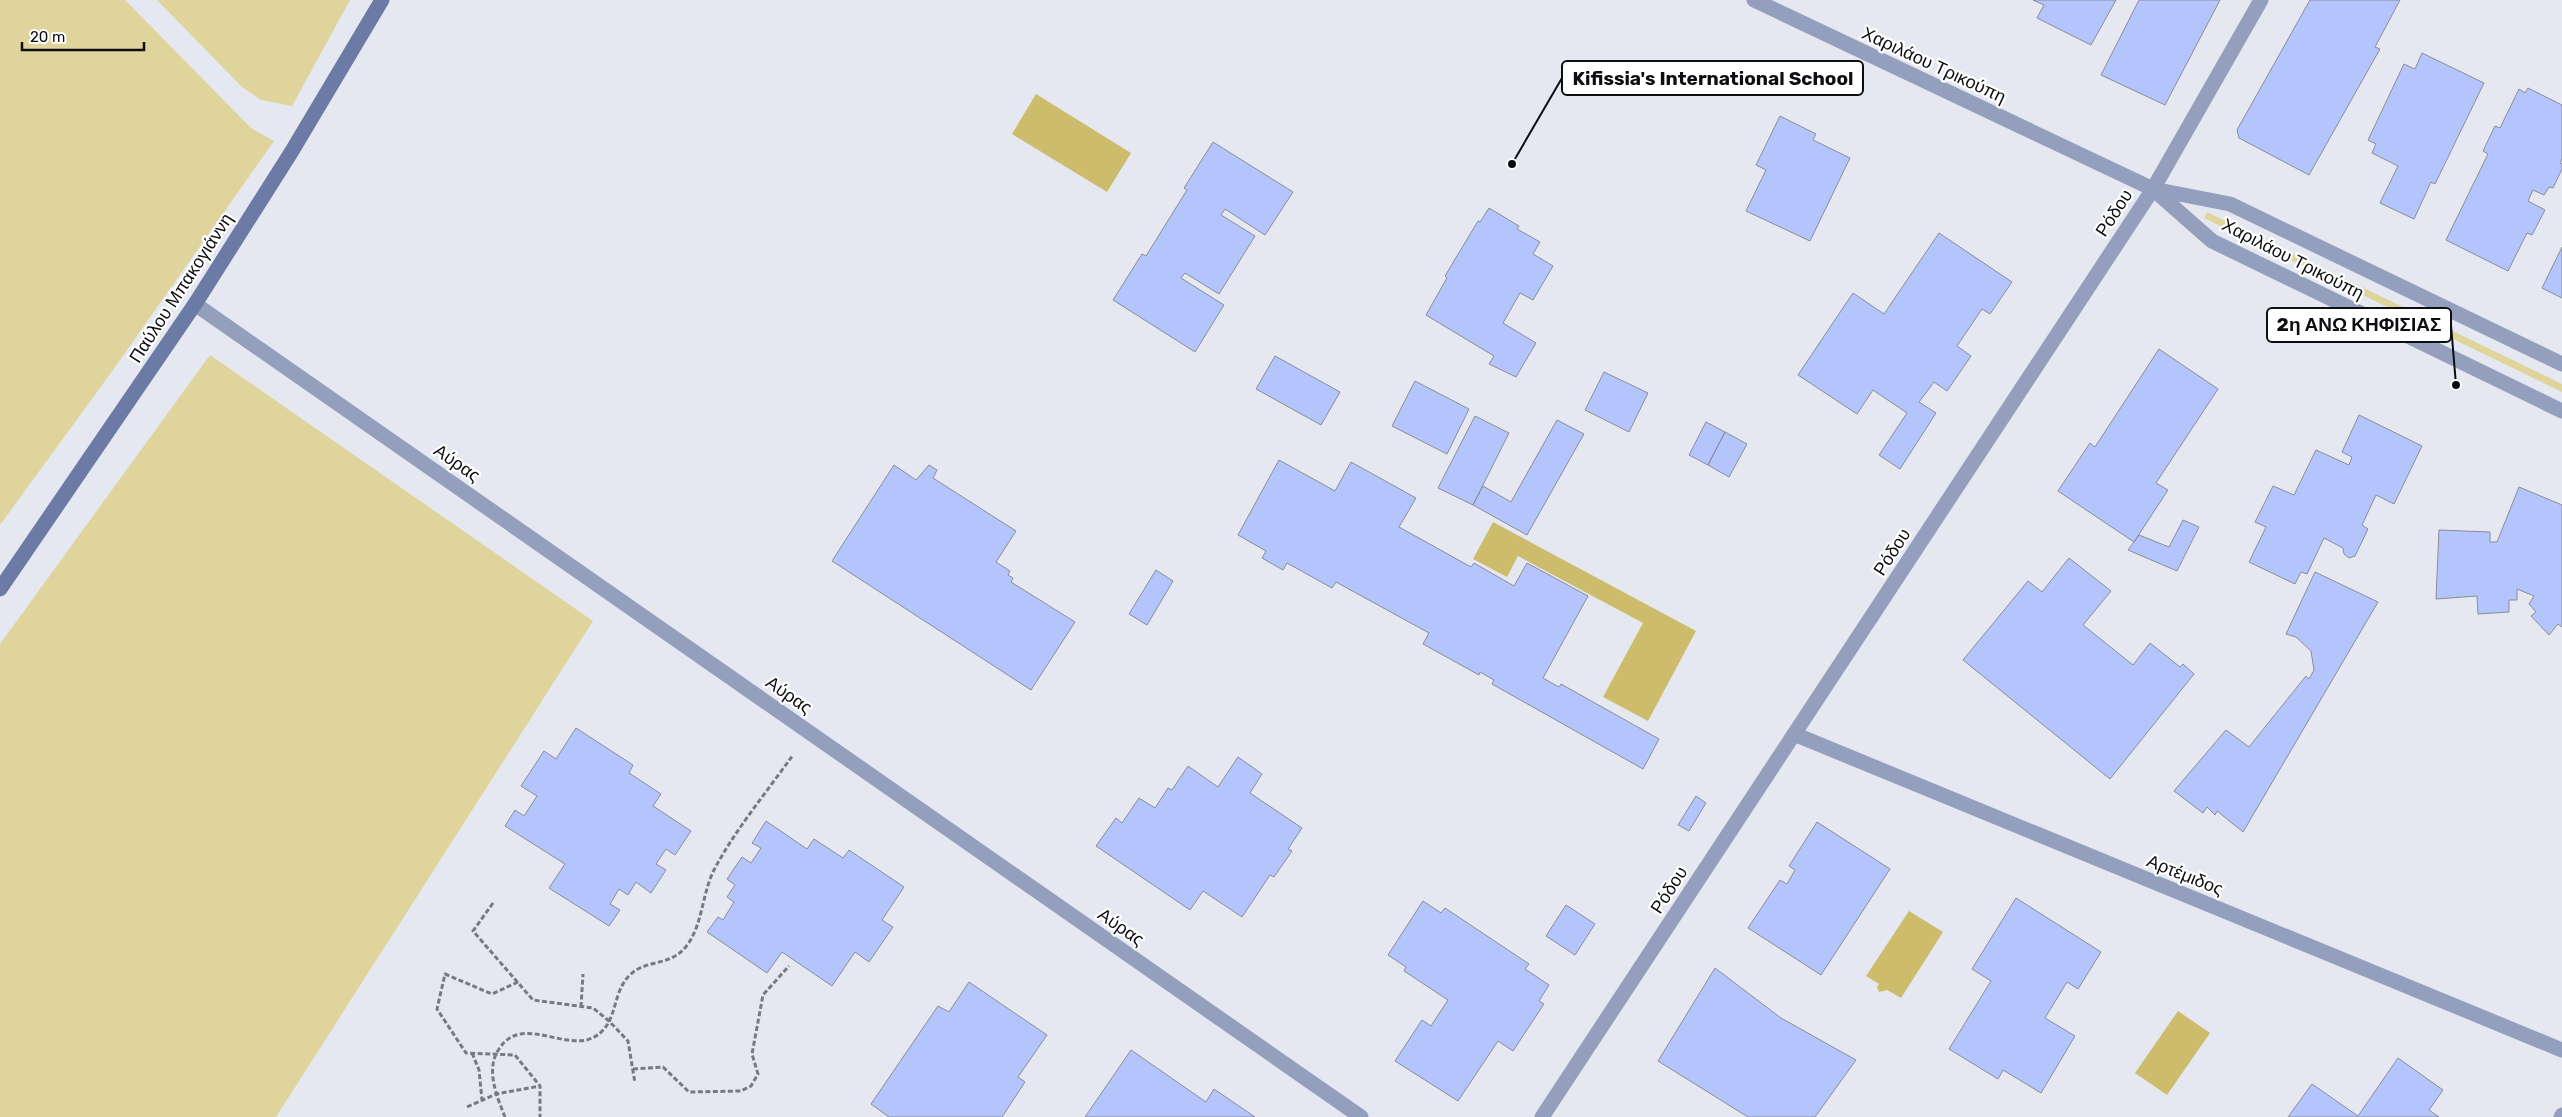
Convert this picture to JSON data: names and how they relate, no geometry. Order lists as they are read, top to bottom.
{
  "streets": {
    "main road": ["Παύλου Μπακογιάννη"],
    "street": [
      "Χαριλάου Τρικούπη",
      "Ρόδου",
      "Αύρας",
      "Αρτέμιδος"
    ]
  },
  "crossings": [
    ["Χαριλάου Τρικούπη", "Ρόδου"],
    ["Ρόδου", "Αρτέμιδος"],
    ["Παύλου Μπακογιάννη", "Αύρας"]
  ],
  "places": ["Kifissia's International School", "2η ΑΝΩ ΚΗΦΙΣΙΑΣ"],
  "scale_bar": "20 m"
}
